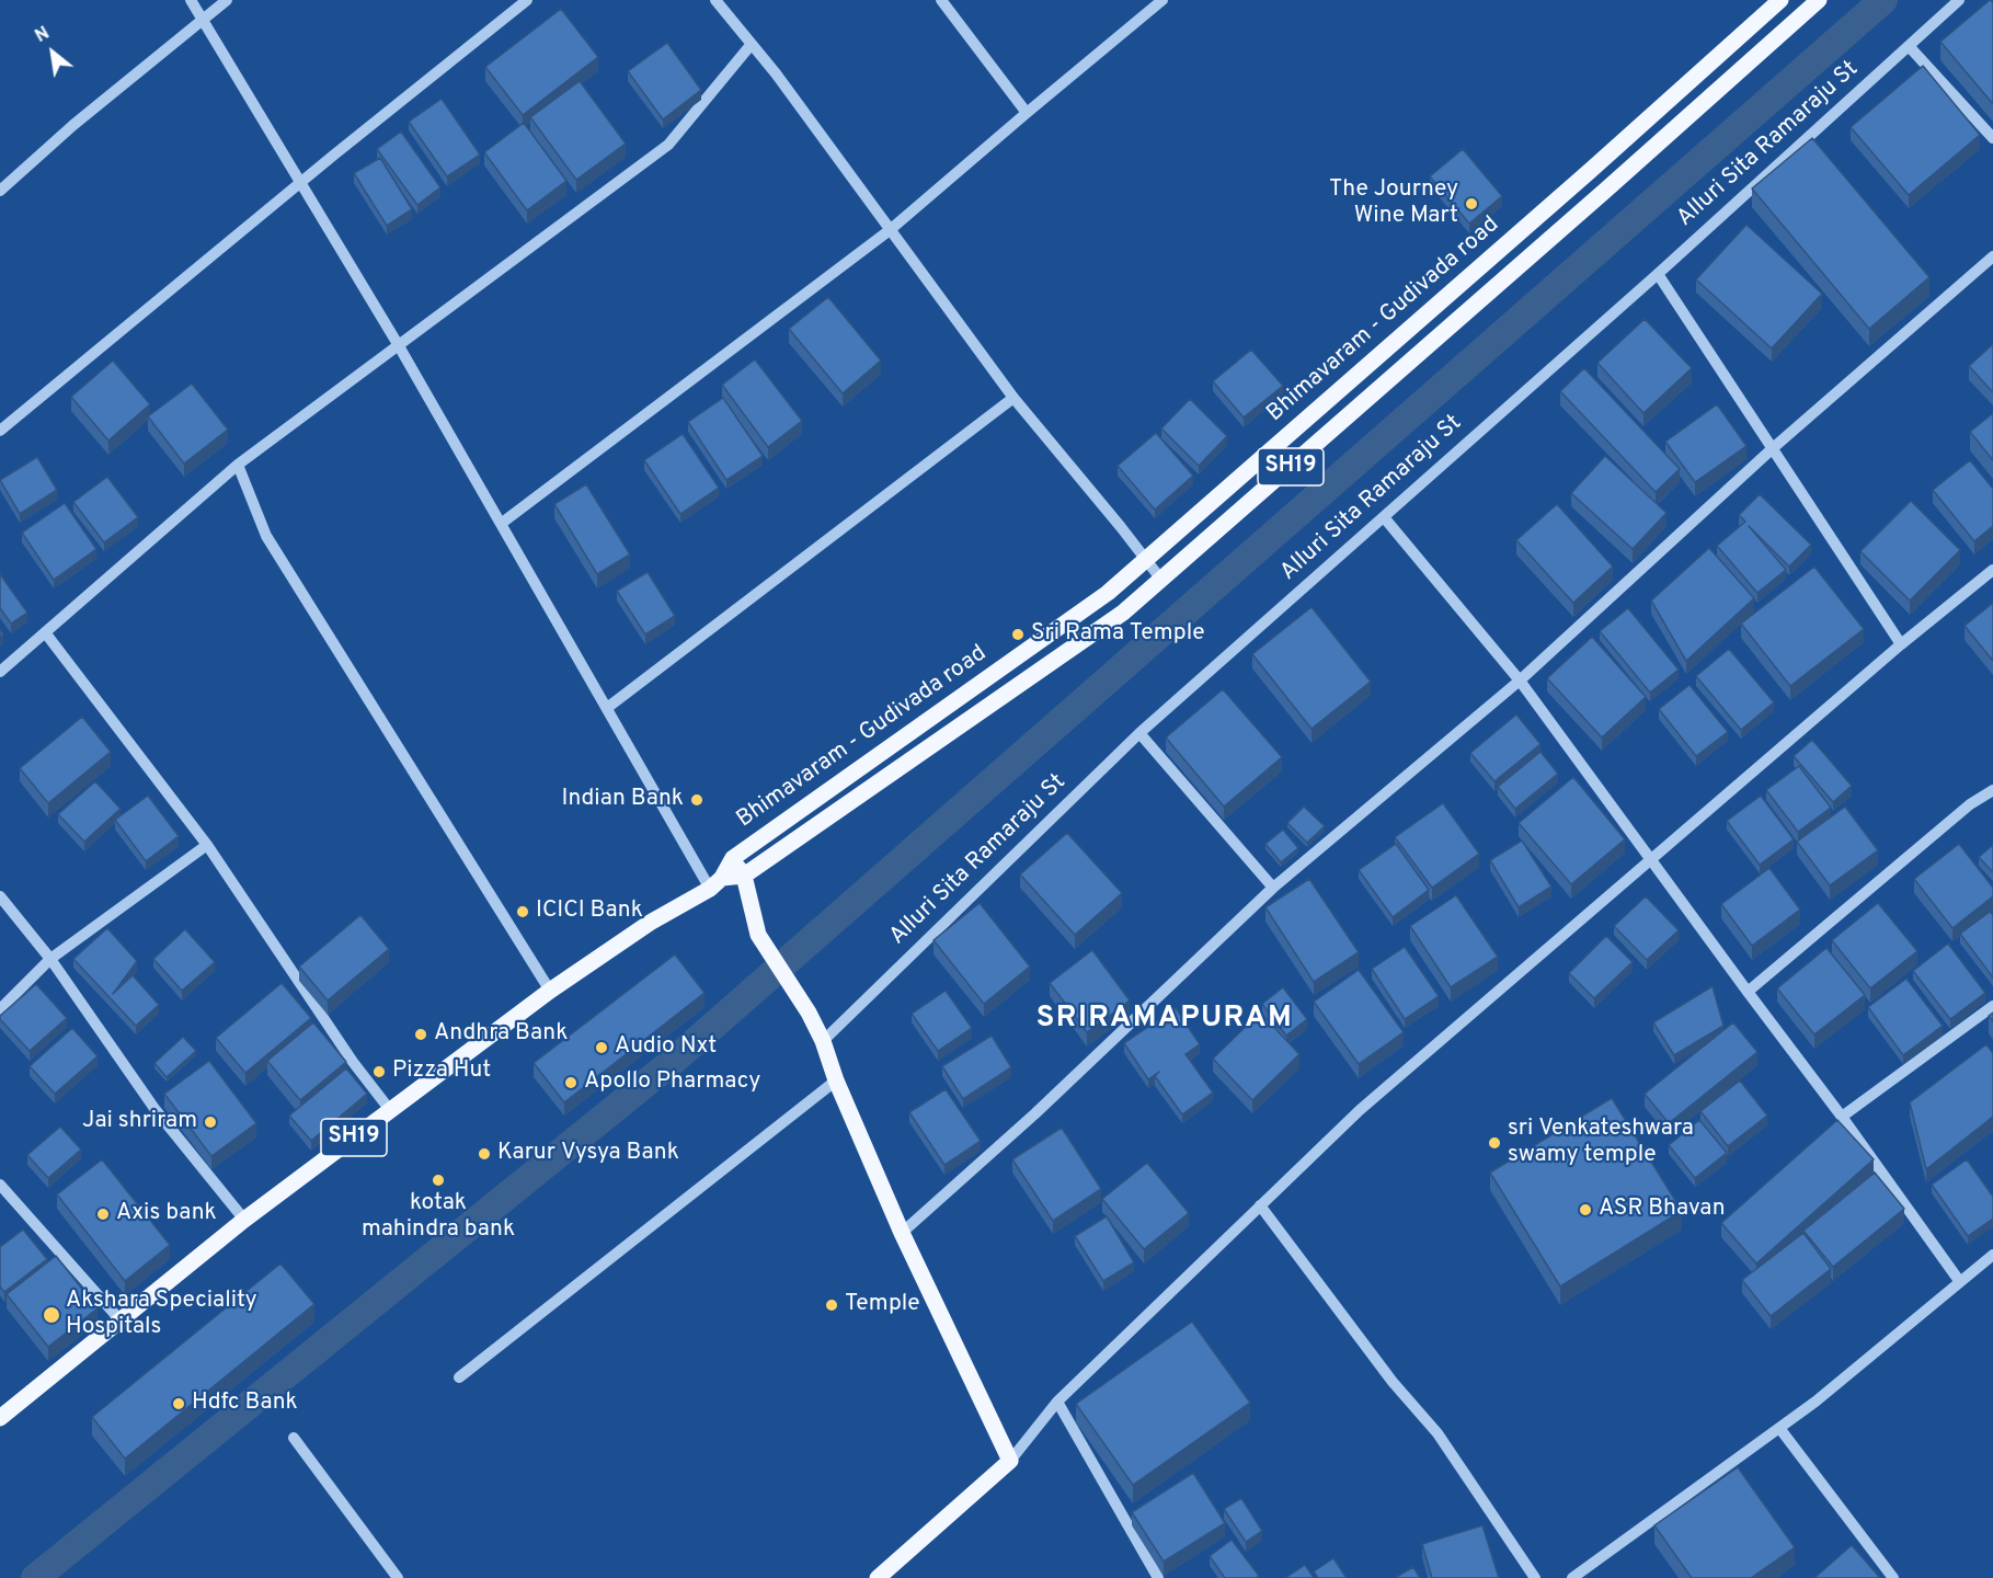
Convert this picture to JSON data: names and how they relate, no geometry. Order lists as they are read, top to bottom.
{
  "streets": {
    "main road": ["Bhimavaram - Gudivada road", "SH19"],
    "street": ["Alluri Sita Ramaraju St"]
  },
  "crossings": [
    ["Bhimavaram - Gudivada road", "SH19"]
  ],
  "districts": ["SRIRAMAPURAM"],
  "places": [
    "The Journey Wine Mart",
    "Sri Rama Temple",
    "Indian Bank",
    "ICICI Bank",
    "Andhra Bank",
    "Audio Nxt",
    "Pizza Hut",
    "Apollo Pharmacy",
    "Jai shriram",
    "sri Venkateshwara swamy temple",
    "Karur Vysya Bank",
    "kotak mahindra bank",
    "ASR Bhavan",
    "Axis bank",
    "Temple",
    "Akshara Speciality Hospitals",
    "Hdfc Bank"
  ],
  "north": "top left"
}
